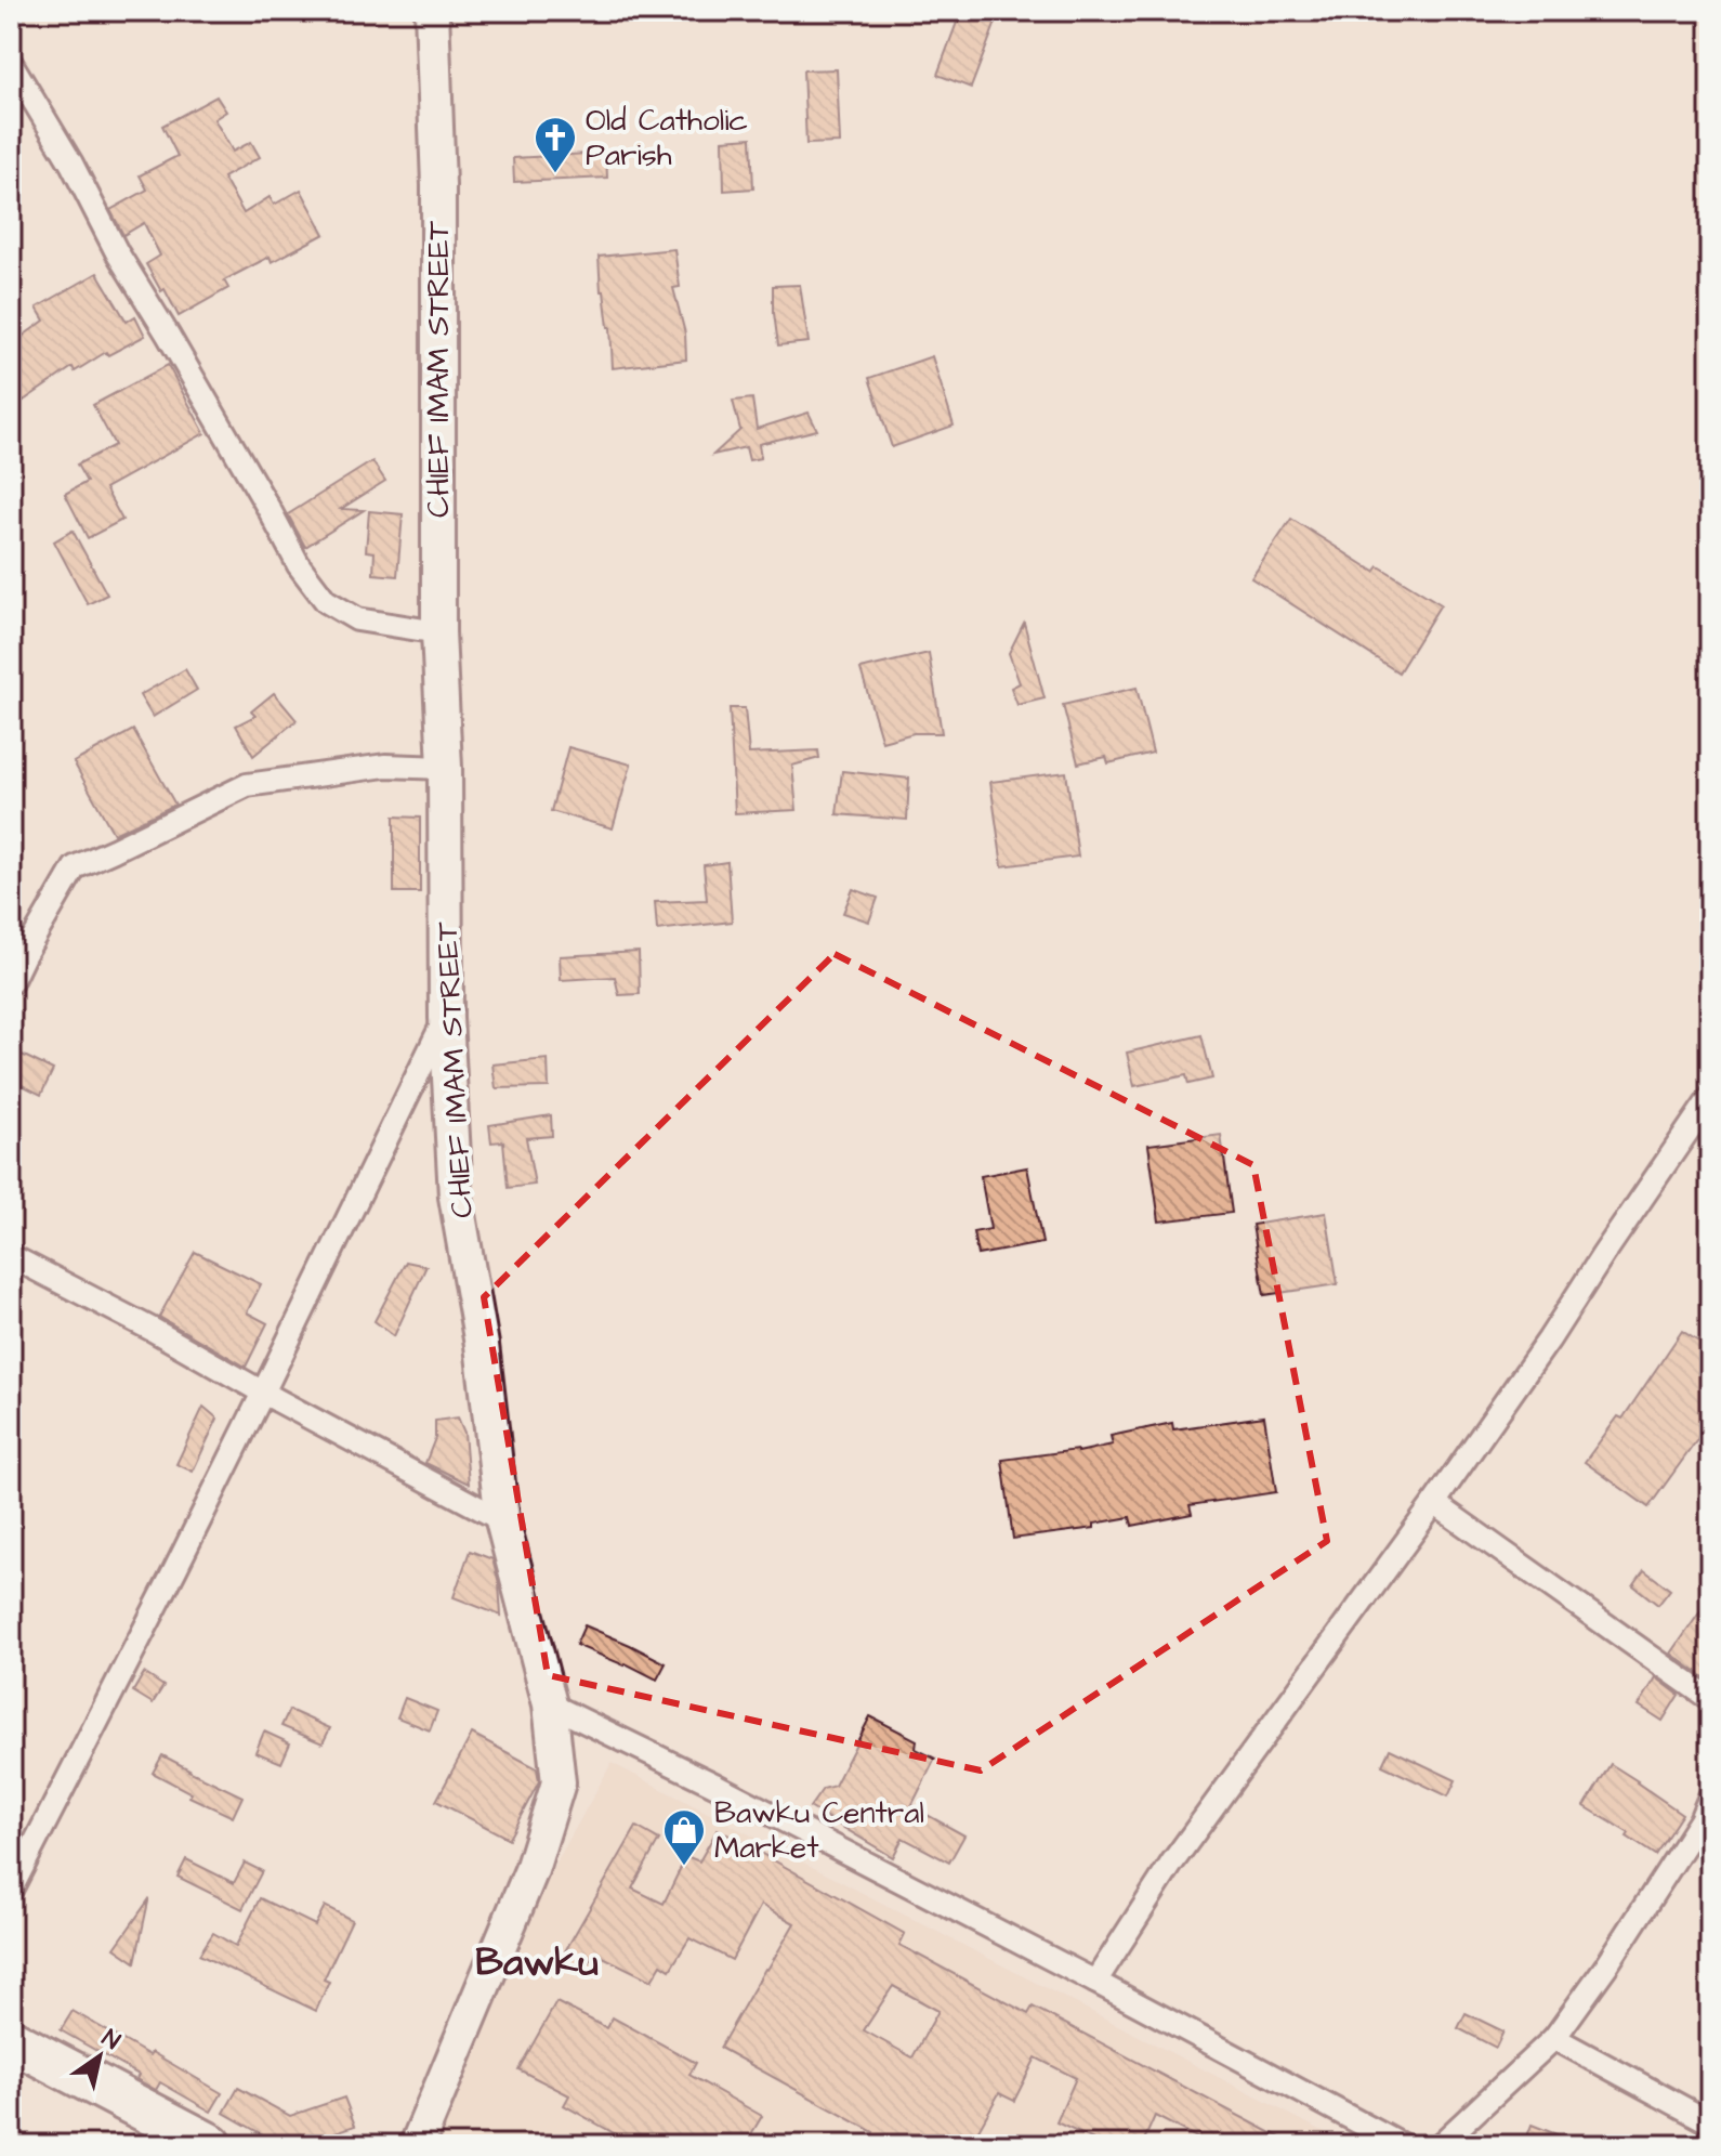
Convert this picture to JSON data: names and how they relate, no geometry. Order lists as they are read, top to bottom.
{
  "streets": {
    "street": ["CHIEF IMAM STREET"]
  },
  "districts": ["Bawku"],
  "places": {
    "church": ["Old Catholic Parish"],
    "shop": ["Bawku Central Market"]
  },
  "north": "top right"
}
